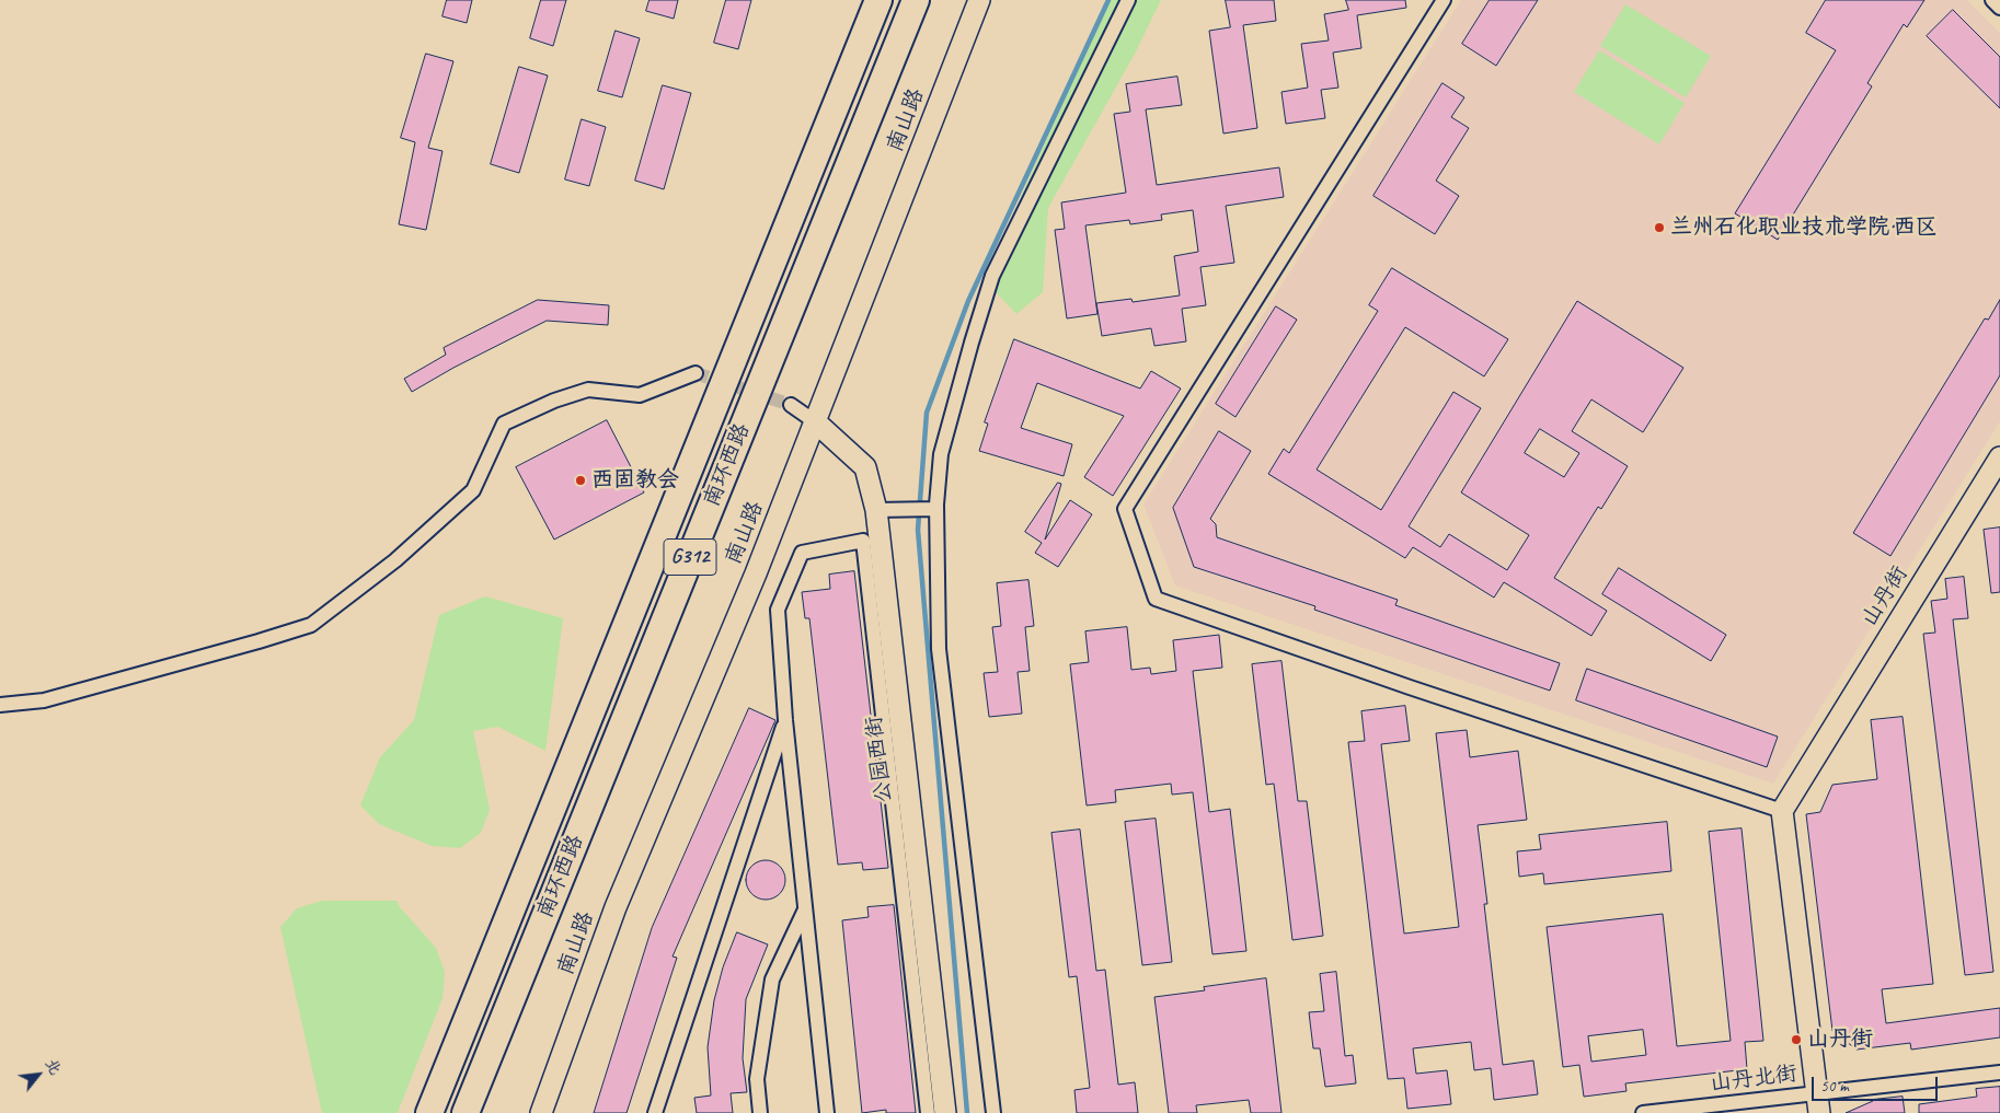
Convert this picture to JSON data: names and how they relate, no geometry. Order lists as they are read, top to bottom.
{
  "streets": {
    "highway": ["南环西路", "G312"],
    "street": [
      "南山路",
      "山丹街",
      "公园西街",
      "山丹北街"
    ]
  },
  "crossings": [
    ["南山路", "公园西街"]
  ],
  "places": ["兰州石化职业技术学院·西区", "西固教会", "山丹街"],
  "scale_bar": "50 m",
  "north": "top right"
}
